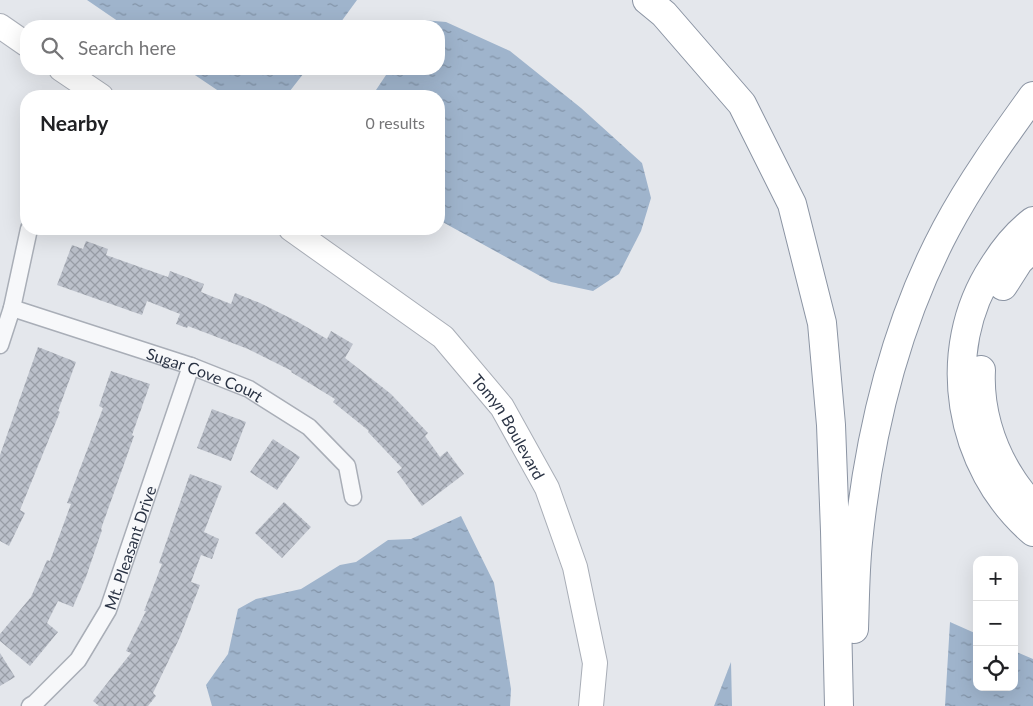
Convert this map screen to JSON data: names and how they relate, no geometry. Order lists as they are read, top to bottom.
{
  "streets": {
    "street": ["Sugar Cove Court", "Tomyn Boulevard", "Mt. Pleasant Drive"]
  },
  "crossings": [
    ["Sugar Cove Court", "Mt. Pleasant Drive"]
  ],
  "page": {
    "search": "Search here",
    "heading": ["Nearby", "0 results"],
    "map_buttons": ["+", "−"]
  }
}
